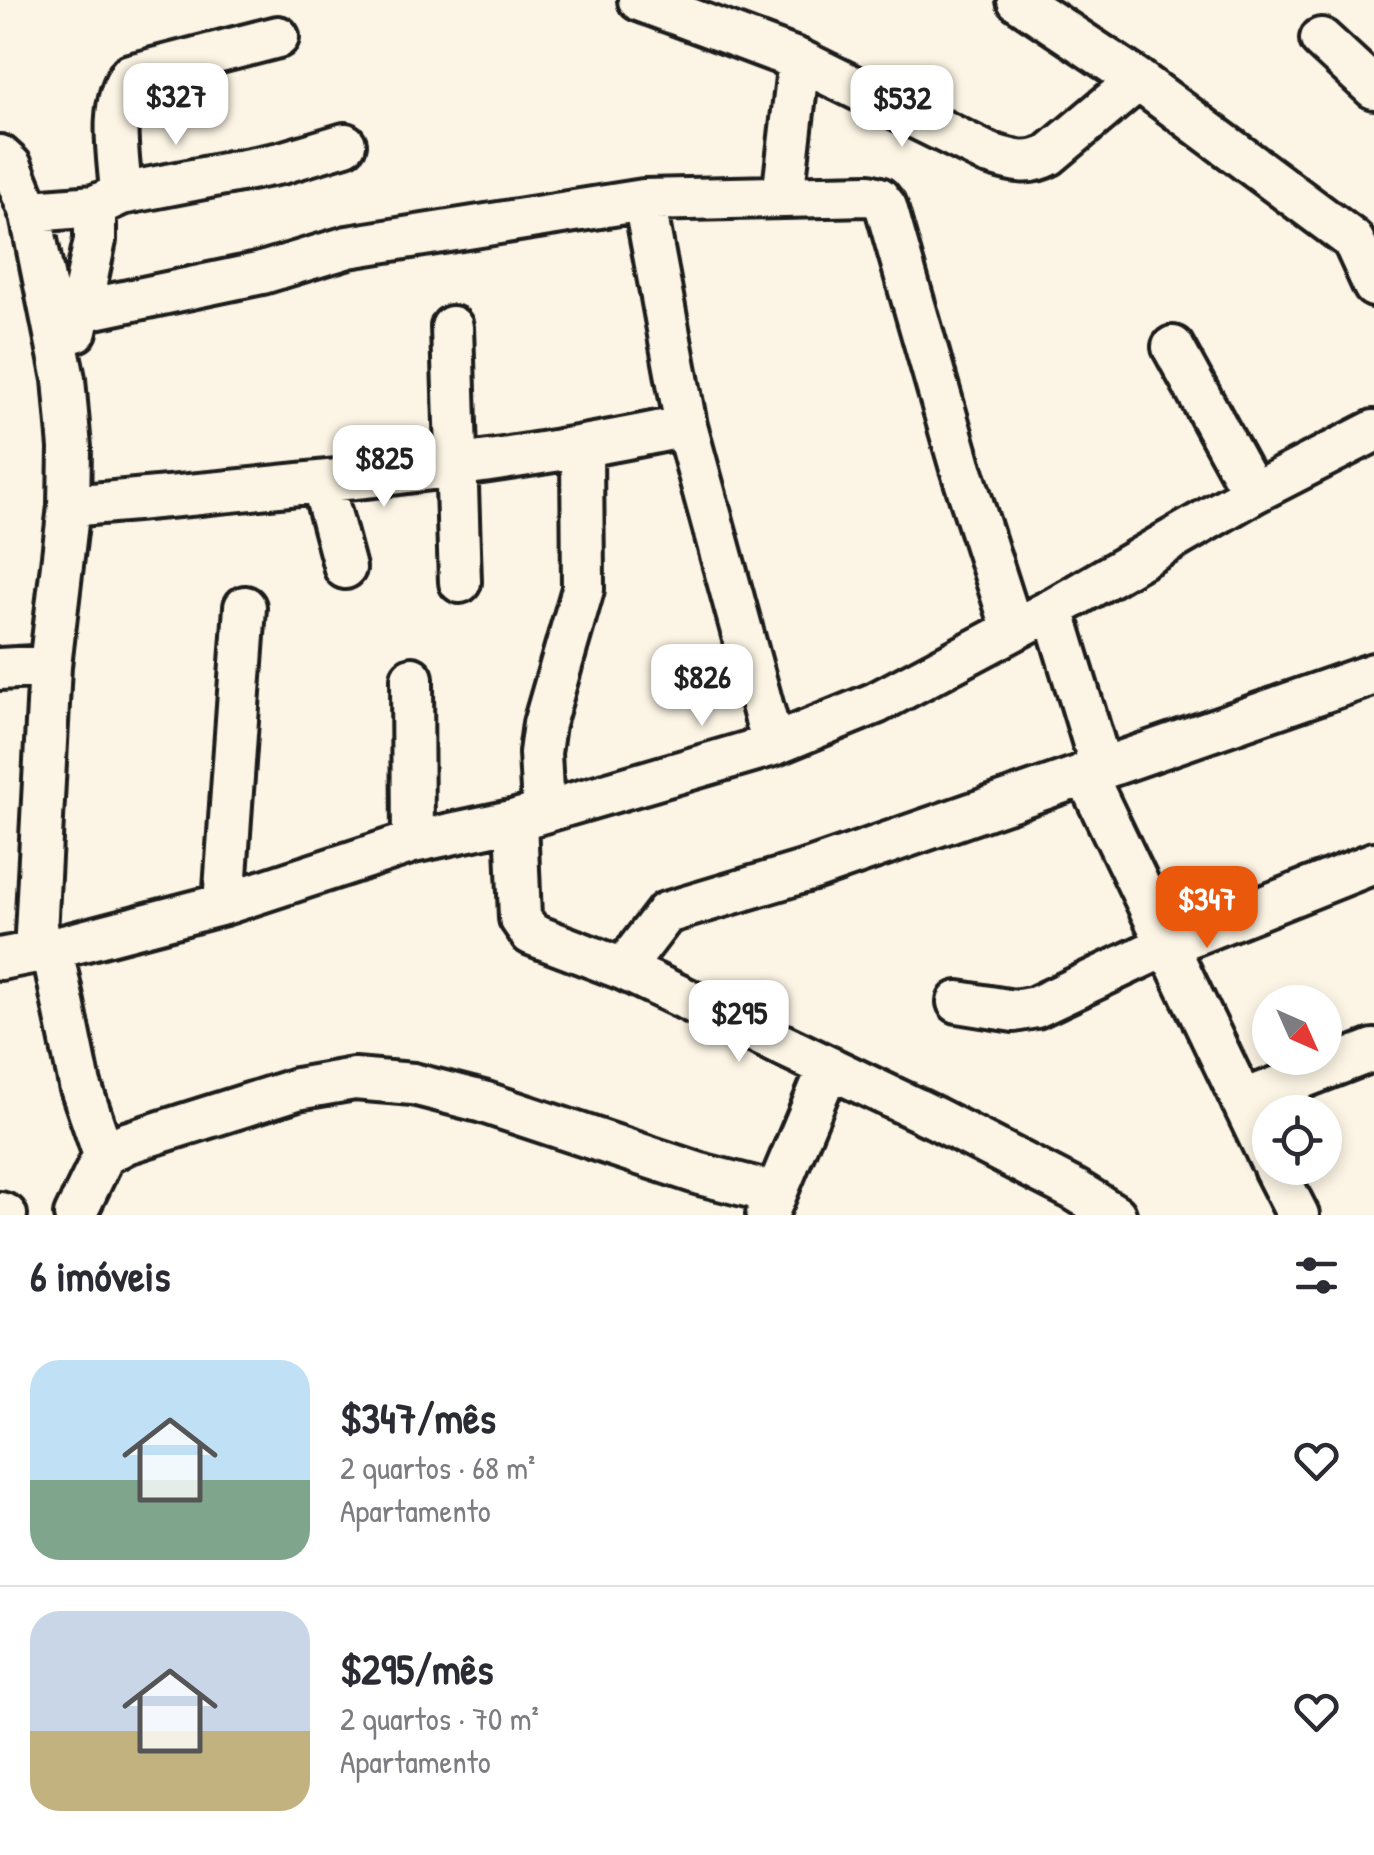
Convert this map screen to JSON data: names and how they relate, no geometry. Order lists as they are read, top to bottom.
{
  "north": "bottom right",
  "page": {
    "price": [
      "$327",
      "$532",
      "$825",
      "$826",
      "$347",
      "$295"
    ],
    "heading": "6 imóveis",
    "list": [
      {
        "name": "$347/mês",
        "note": "2 quartos · 68 m² · Apartamento"
      },
      {
        "name": "$295/mês",
        "note": "2 quartos · 70 m² · Apartamento"
      }
    ]
  }
}
